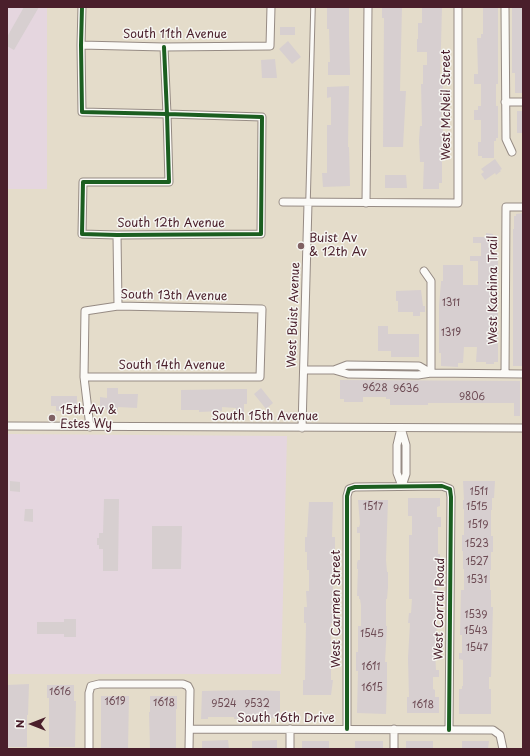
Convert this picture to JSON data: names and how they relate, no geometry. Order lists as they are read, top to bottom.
{
  "streets": {
    "street": [
      "South 11th Avenue",
      "West McNeil Street",
      "South 12th Avenue",
      "West Kachina Trail",
      "South 13th Avenue",
      "West Buist Avenue",
      "South 14th Avenue",
      "South 15th Avenue",
      "West Carmen Street",
      "West Corral Road",
      "South 16th Drive"
    ]
  },
  "crossings": [
    ["South 13th Avenue", "South 14th Avenue"],
    ["West Buist Avenue", "South 15th Avenue"],
    ["West Carmen Street", "West Corral Road"],
    ["West Carmen Street", "South 16th Drive"],
    ["West Corral Road", "South 16th Drive"]
  ],
  "places": ["Buist Av & 12th Av", "15th Av & Estes Wy"],
  "house_numbers": [
    "1311",
    "1319",
    "9628",
    "9636",
    "9806",
    "1511",
    "1517",
    "1515",
    "1519",
    "1523",
    "1527",
    "1531",
    "1539",
    "1543",
    "1545",
    "1547",
    "1611",
    "1615",
    "1616",
    "1619",
    "1618",
    "9524",
    "9532",
    "1618"
  ],
  "north": "left"
}
